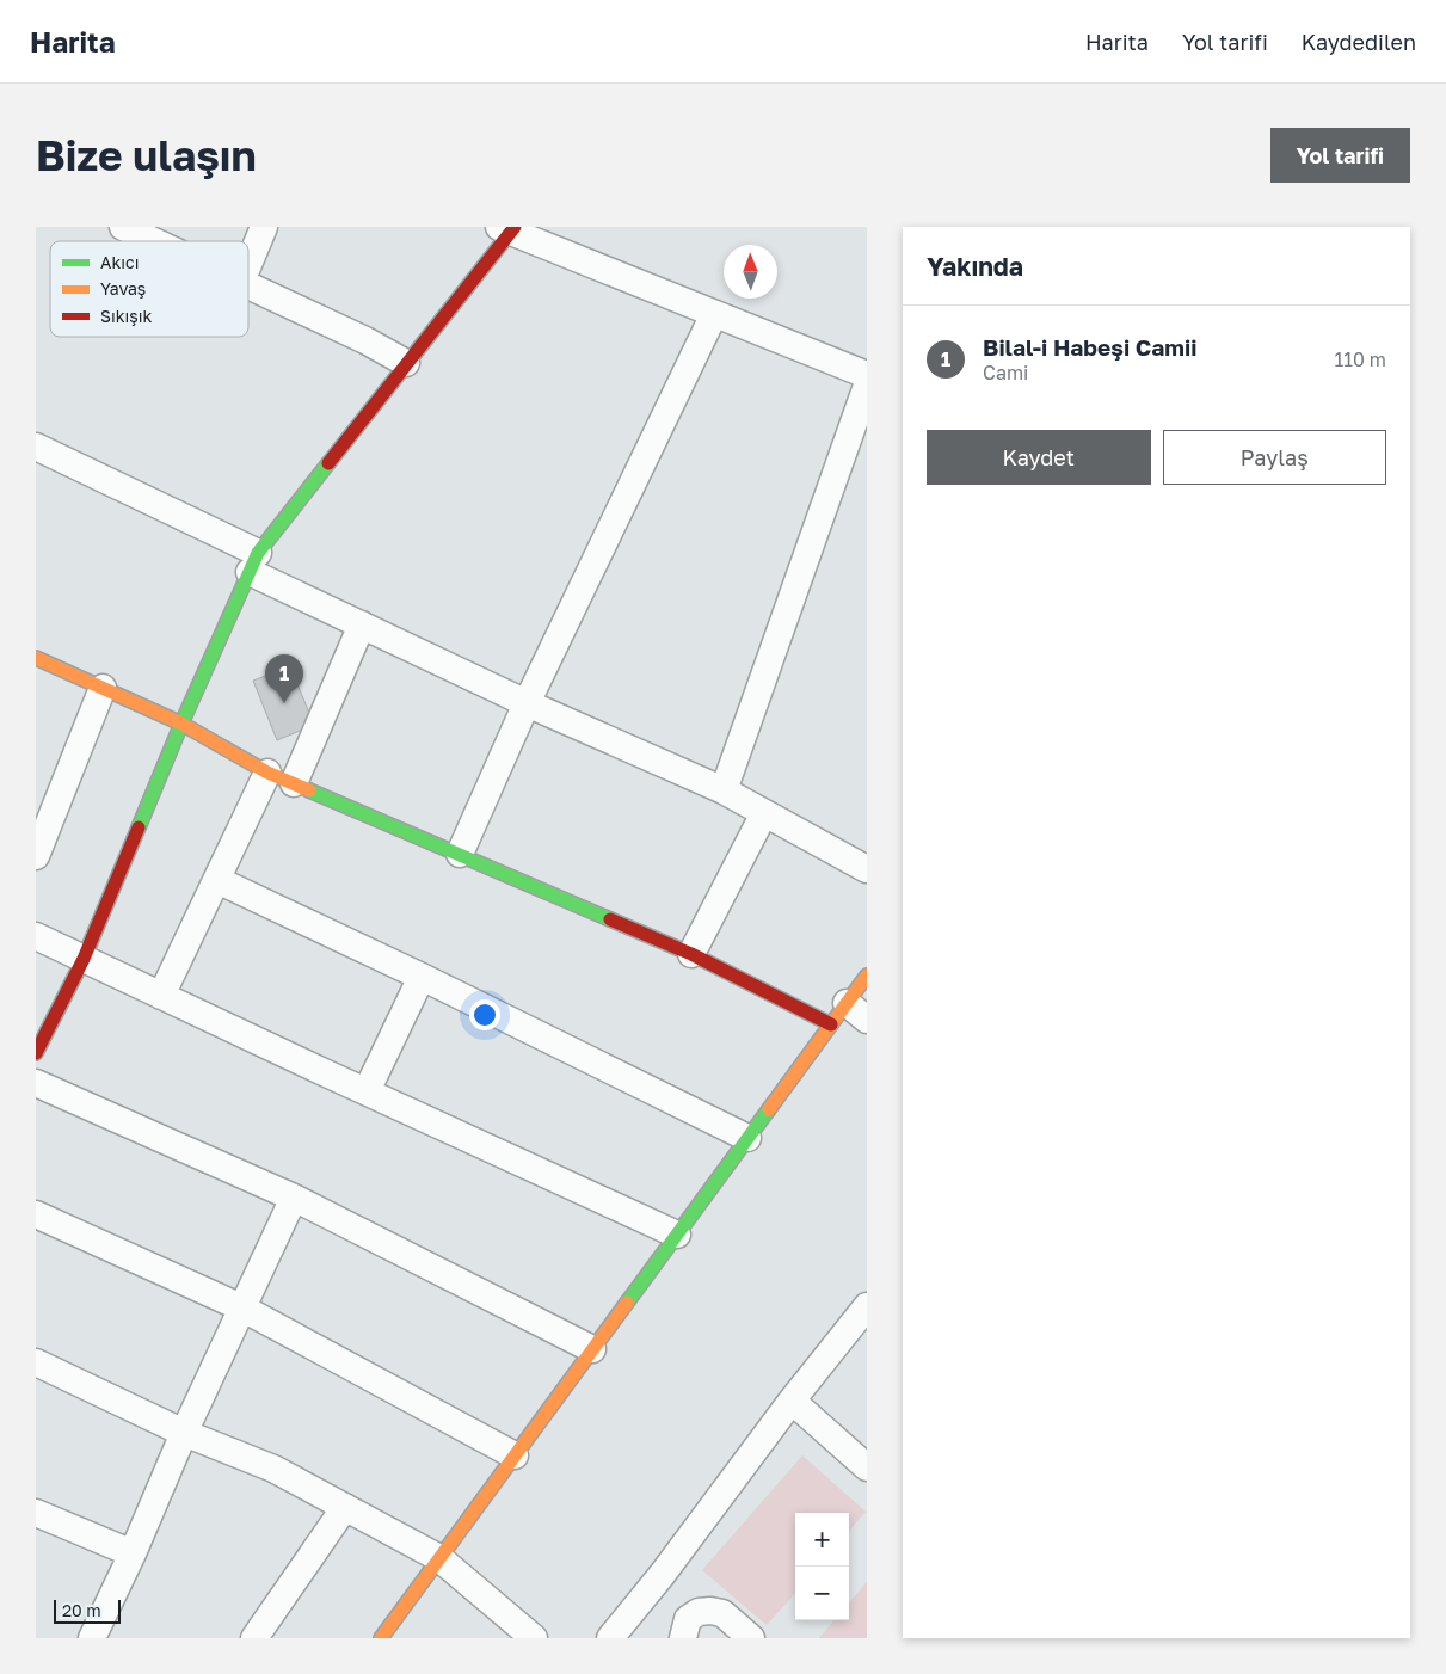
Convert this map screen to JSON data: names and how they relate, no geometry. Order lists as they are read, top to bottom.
{
  "legend": ["Akıcı", "Yavaş", "Sıkışık"],
  "scale_bar": "20 m",
  "north": "top",
  "page": {
    "header": "Harita",
    "nav": ["Harita", "Yol tarifi", "Kaydedilen"],
    "buttons": [
      "Yol tarifi",
      ["Kaydet", "Paylaş"]
    ],
    "title": "Bize ulaşın",
    "heading": "Yakında",
    "list": [
      {
        "mark": "1",
        "name": "Bilal-i Habeşi Camii",
        "note": "Cami",
        "value": "110 m"
      }
    ],
    "pins": "1",
    "map_buttons": ["+", "−"],
    "scale": "20 m"
  }
}
